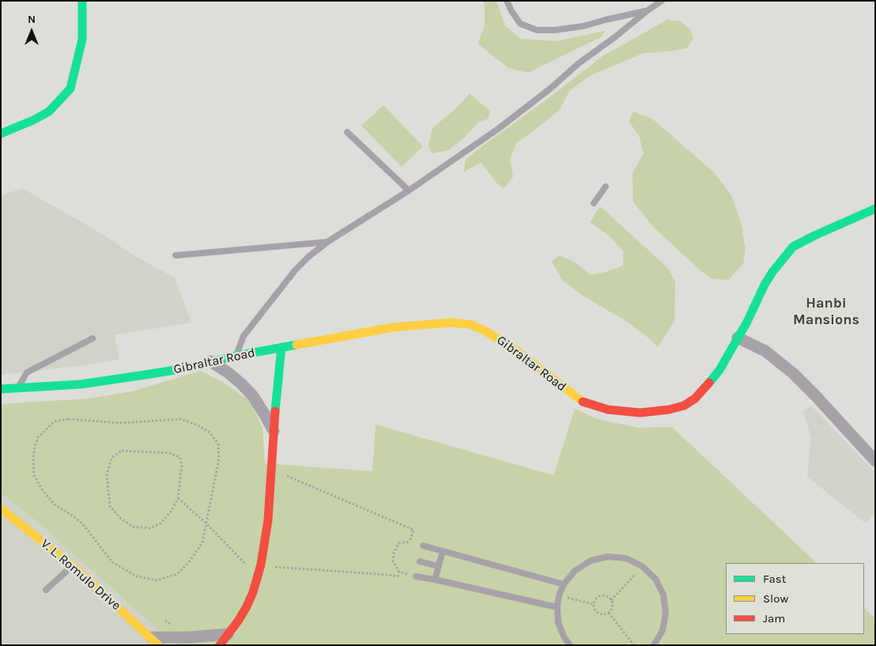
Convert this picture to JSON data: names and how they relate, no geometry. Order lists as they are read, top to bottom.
{
  "streets": {
    "street": ["Gibraltar Road", "V. L. Romulo Drive"]
  },
  "districts": ["Hanbi Mansions"],
  "legend": ["Fast", "Slow", "Jam"],
  "north": "top"
}
